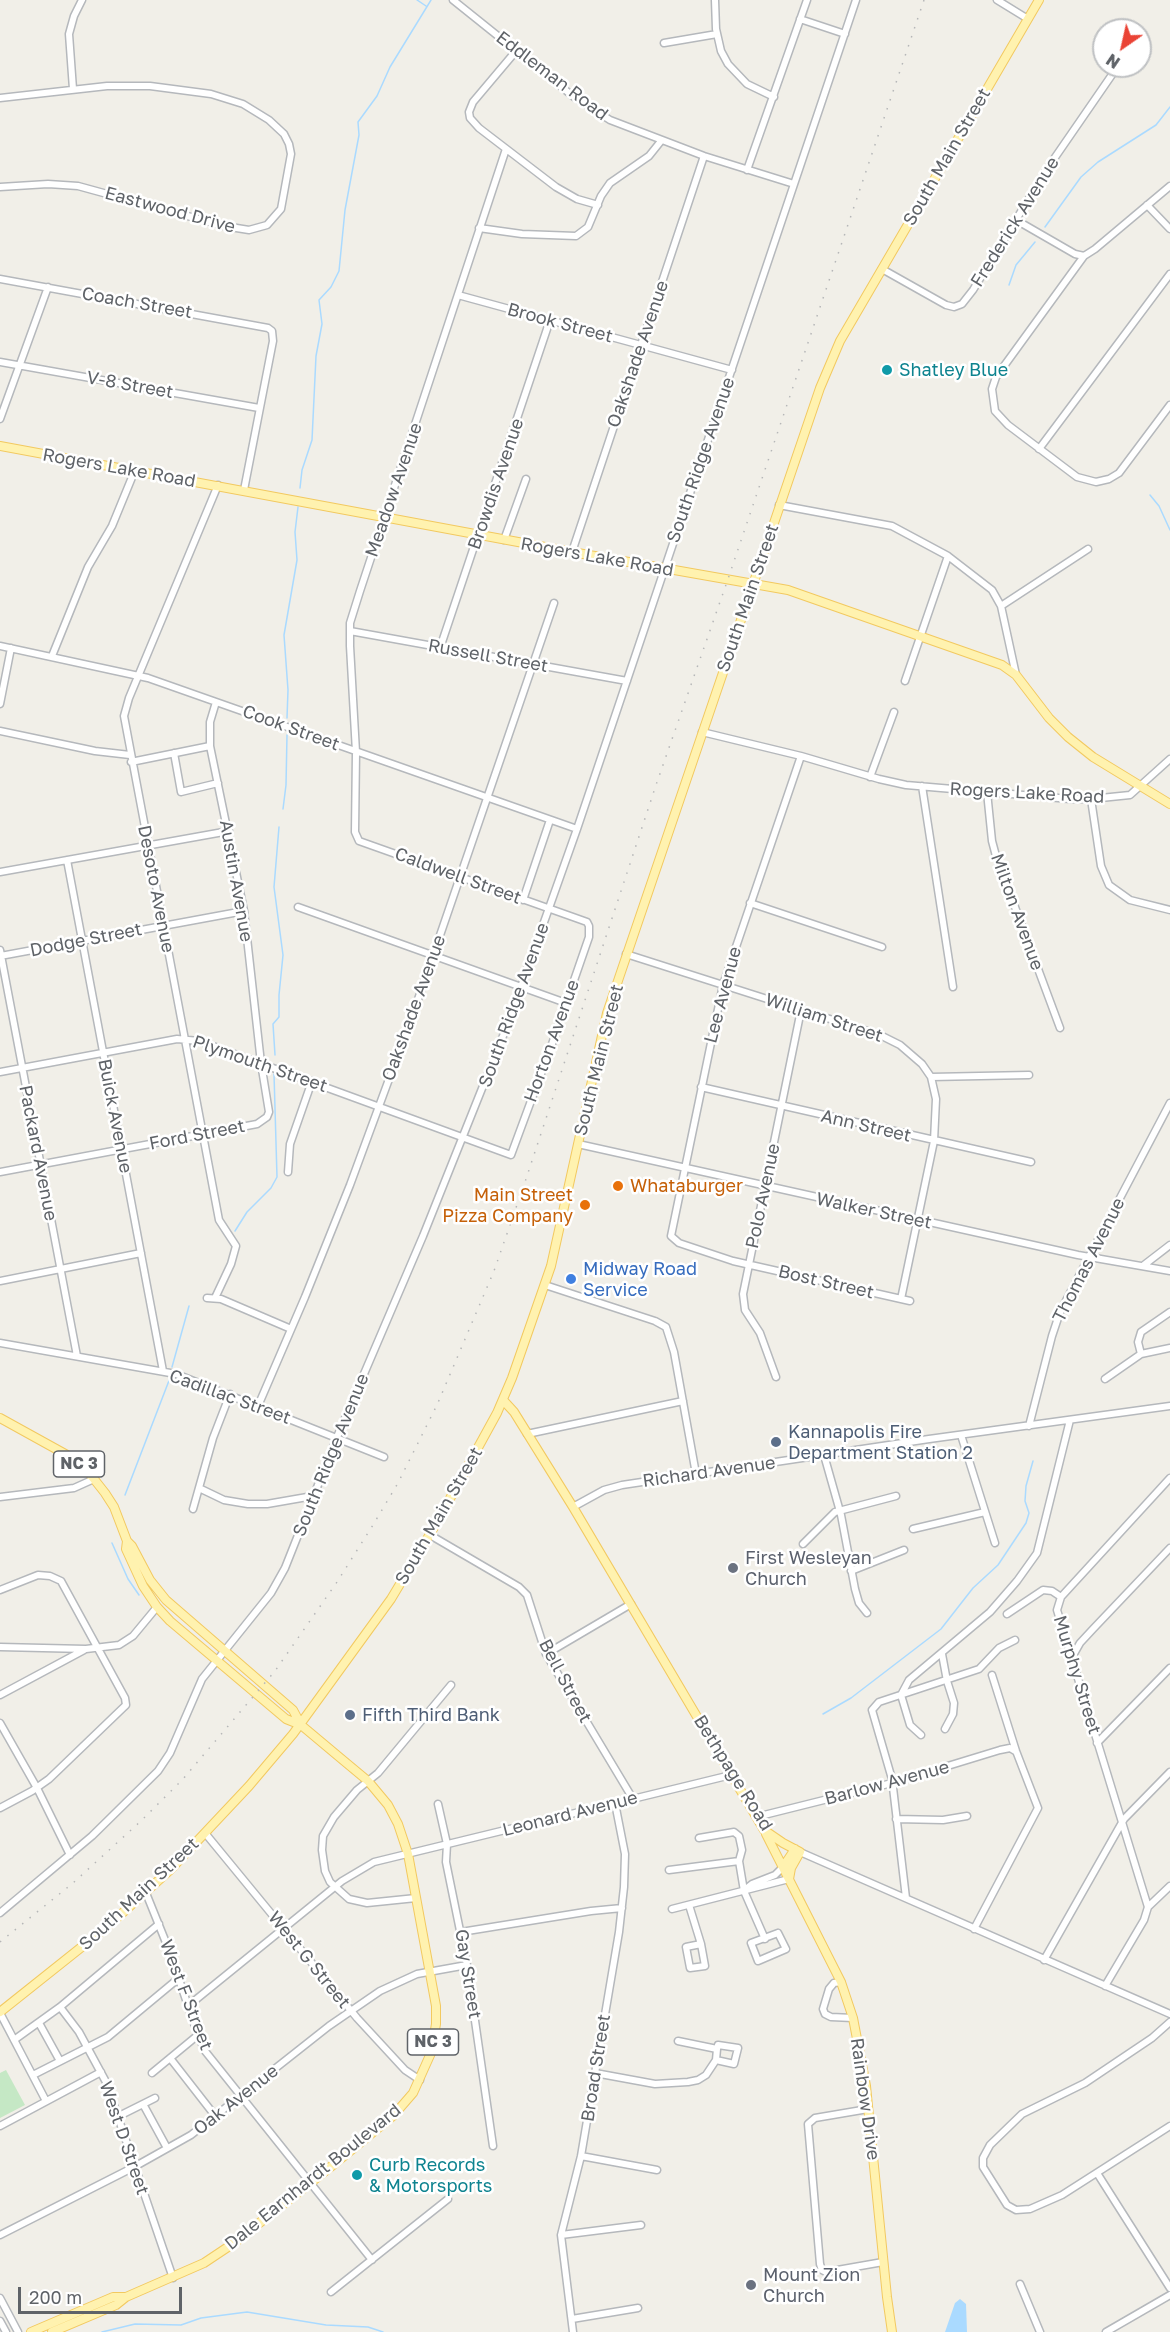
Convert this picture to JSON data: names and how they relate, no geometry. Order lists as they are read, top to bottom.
{
  "streets": {
    "main road": [
      "South Main Street",
      "Rogers Lake Road",
      "NC 3",
      "Bethpage Road",
      "Rainbow Drive",
      "Dale Earnhardt Boulevard"
    ],
    "street": [
      "Eddleman Road",
      "Eastwood Drive",
      "Frederick Avenue",
      "Coach Street",
      "Brook Street",
      "Oakshade Avenue",
      "V-8 Street",
      "South Ridge Avenue",
      "Browdis Avenue",
      "Meadow Avenue",
      "Russell Street",
      "Cook Street",
      "Caldwell Street",
      "Austin Avenue",
      "Desoto Avenue",
      "Milton Avenue",
      "Dodge Street",
      "Lee Avenue",
      "William Street",
      "Horton Avenue",
      "Plymouth Street",
      "Buick Avenue",
      "Ann Street",
      "Ford Street",
      "Packard Avenue",
      "Polo Avenue",
      "Walker Street",
      "Thomas Avenue",
      "Bost Street",
      "Cadillac Street",
      "Richard Avenue",
      "Murphy Street",
      "Bell Street",
      "Barlow Avenue",
      "Leonard Avenue",
      "West G Street",
      "Gay Street",
      "West F Street",
      "Broad Street",
      "Oak Avenue",
      "West D Street"
    ]
  },
  "crossings": [
    ["Eddleman Road", "Oakshade Avenue"],
    ["Eddleman Road", "South Ridge Avenue"],
    ["South Main Street", "Frederick Avenue"],
    ["South Main Street", "Rogers Lake Road"],
    ["South Main Street", "William Street"],
    ["South Main Street", "Walker Street"],
    ["South Main Street", "Bell Street"],
    ["South Main Street", "Bethpage Road"],
    ["South Main Street", "West G Street"],
    ["South Main Street", "West F Street"],
    ["South Main Street", "Dale Earnhardt Boulevard"],
    ["Coach Street", "V-8 Street"],
    ["Brook Street", "Oakshade Avenue"],
    ["Brook Street", "South Ridge Avenue"],
    ["Brook Street", "Browdis Avenue"],
    ["Brook Street", "Meadow Avenue"],
    ["Oakshade Avenue", "Rogers Lake Road"],
    ["Oakshade Avenue", "Russell Street"],
    ["Oakshade Avenue", "Cook Street"],
    ["Oakshade Avenue", "Caldwell Street"],
    ["Oakshade Avenue", "Plymouth Street"],
    ["Oakshade Avenue", "Cadillac Street"],
    ["South Ridge Avenue", "Rogers Lake Road"],
    ["South Ridge Avenue", "Russell Street"],
    ["South Ridge Avenue", "Cook Street"],
    ["South Ridge Avenue", "Caldwell Street"],
    ["South Ridge Avenue", "Plymouth Street"],
    ["South Ridge Avenue", "Cadillac Street"],
    ["South Ridge Avenue", "Dale Earnhardt Boulevard"],
    ["Rogers Lake Road", "Browdis Avenue"],
    ["Rogers Lake Road", "Meadow Avenue"],
    ["Rogers Lake Road", "Desoto Avenue"],
    ["Rogers Lake Road", "Milton Avenue"],
    ["Rogers Lake Road", "Lee Avenue"],
    ["Browdis Avenue", "Russell Street"],
    ["Meadow Avenue", "Russell Street"],
    ["Meadow Avenue", "Cook Street"],
    ["Meadow Avenue", "Caldwell Street"],
    ["Cook Street", "Austin Avenue"],
    ["Cook Street", "Desoto Avenue"],
    ["Caldwell Street", "Horton Avenue"],
    ["Austin Avenue", "Dodge Street"],
    ["Austin Avenue", "Plymouth Street"],
    ["Austin Avenue", "Ford Street"],
    ["Desoto Avenue", "Dodge Street"],
    ["Desoto Avenue", "Plymouth Street"],
    ["Desoto Avenue", "Ford Street"],
    ["Dodge Street", "Buick Avenue"],
    ["Dodge Street", "Packard Avenue"],
    ["Lee Avenue", "William Street"],
    ["Lee Avenue", "Ann Street"],
    ["Lee Avenue", "Walker Street"],
    ["Lee Avenue", "Bost Street"],
    ["William Street", "Polo Avenue"],
    ["Horton Avenue", "Plymouth Street"],
    ["Plymouth Street", "Buick Avenue"],
    ["Plymouth Street", "Ford Street"],
    ["Plymouth Street", "Packard Avenue"],
    ["Buick Avenue", "Ford Street"],
    ["Buick Avenue", "Cadillac Street"],
    ["Ann Street", "Polo Avenue"],
    ["Ford Street", "Packard Avenue"],
    ["Packard Avenue", "Cadillac Street"],
    ["Polo Avenue", "Walker Street"],
    ["Polo Avenue", "Bost Street"],
    ["Walker Street", "Thomas Avenue"],
    ["Thomas Avenue", "Richard Avenue"],
    ["Richard Avenue", "Bethpage Road"],
    ["Bell Street", "Leonard Avenue"],
    ["Bethpage Road", "Barlow Avenue"],
    ["Bethpage Road", "Leonard Avenue"],
    ["Bethpage Road", "Rainbow Drive"],
    ["Leonard Avenue", "West G Street"],
    ["Leonard Avenue", "Gay Street"],
    ["Leonard Avenue", "West F Street"],
    ["Leonard Avenue", "Broad Street"],
    ["Leonard Avenue", "Dale Earnhardt Boulevard"],
    ["West G Street", "Oak Avenue"],
    ["West G Street", "Dale Earnhardt Boulevard"],
    ["Gay Street", "Oak Avenue"],
    ["West F Street", "Oak Avenue"],
    ["West F Street", "Dale Earnhardt Boulevard"],
    ["Oak Avenue", "West D Street"],
    ["Oak Avenue", "Dale Earnhardt Boulevard"],
    ["West D Street", "Dale Earnhardt Boulevard"]
  ],
  "places": [
    "Shatley Blue",
    "Whataburger",
    "Main Street Pizza Company",
    "Midway Road Service",
    "Kannapolis Fire Department Station 2",
    "First Wesleyan Church",
    "Fifth Third Bank",
    "Curb Records & Motorsports",
    "Mount Zion Church"
  ],
  "scale_bar": "200 m",
  "north": "bottom left"
}
